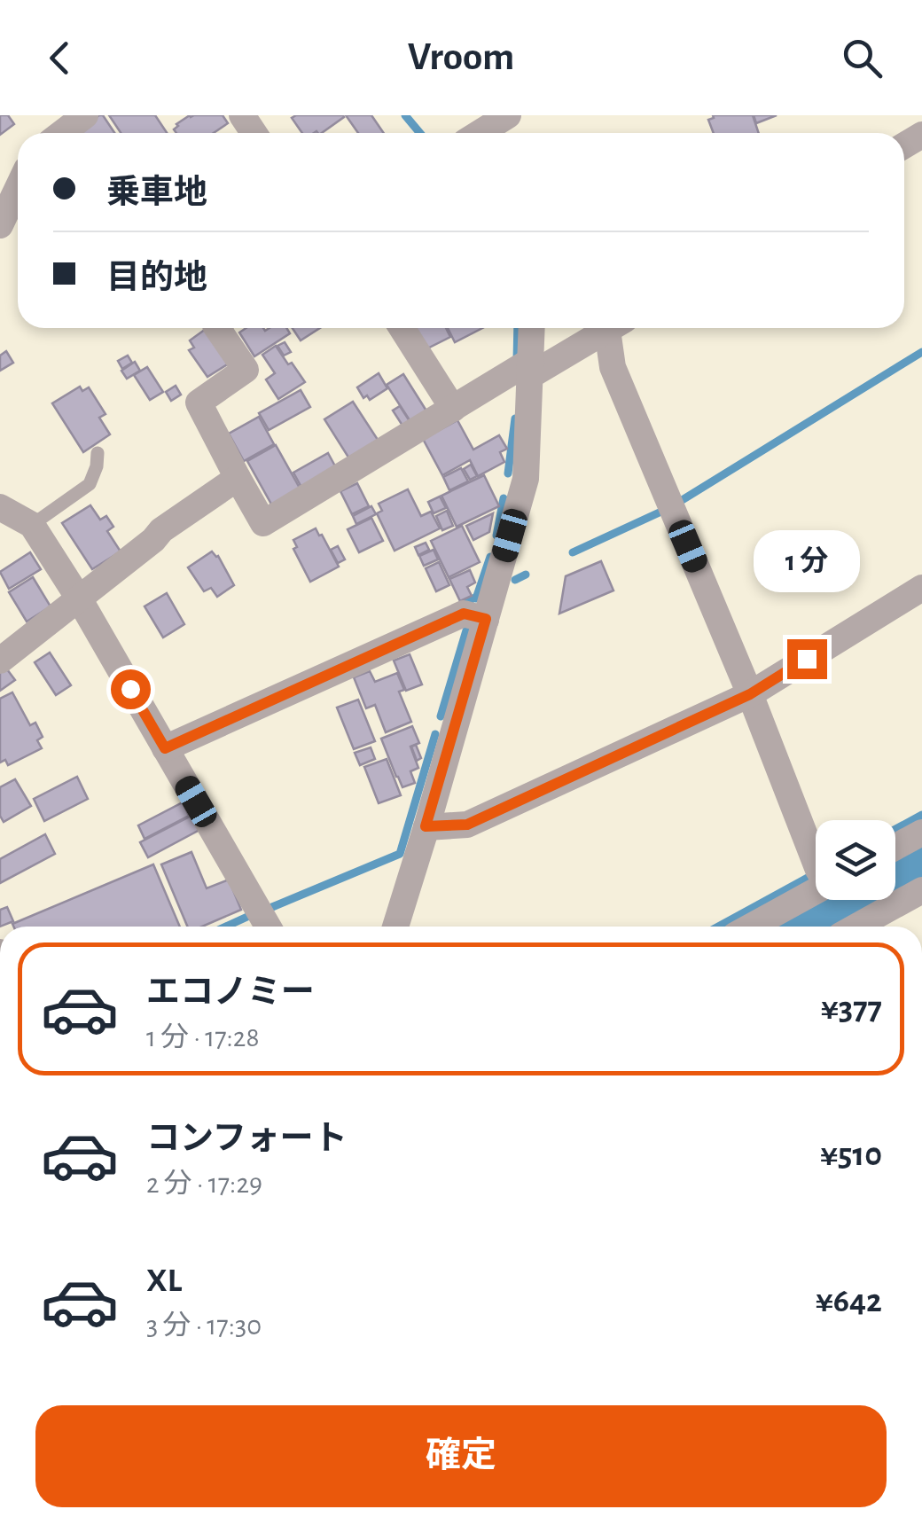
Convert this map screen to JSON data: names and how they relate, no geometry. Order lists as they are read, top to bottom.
{
  "page": {
    "header": "Vroom",
    "banner": ["乗車地", "目的地"],
    "bubble": "1 分",
    "list": [
      {
        "name": "エコノミー",
        "note": "1 分 · 17:28",
        "value": "¥377"
      },
      {
        "name": "コンフォート",
        "note": "2 分 · 17:29",
        "value": "¥510"
      },
      {
        "name": "XL",
        "note": "3 分 · 17:30",
        "value": "¥642"
      }
    ],
    "buttons": "確定"
  }
}
